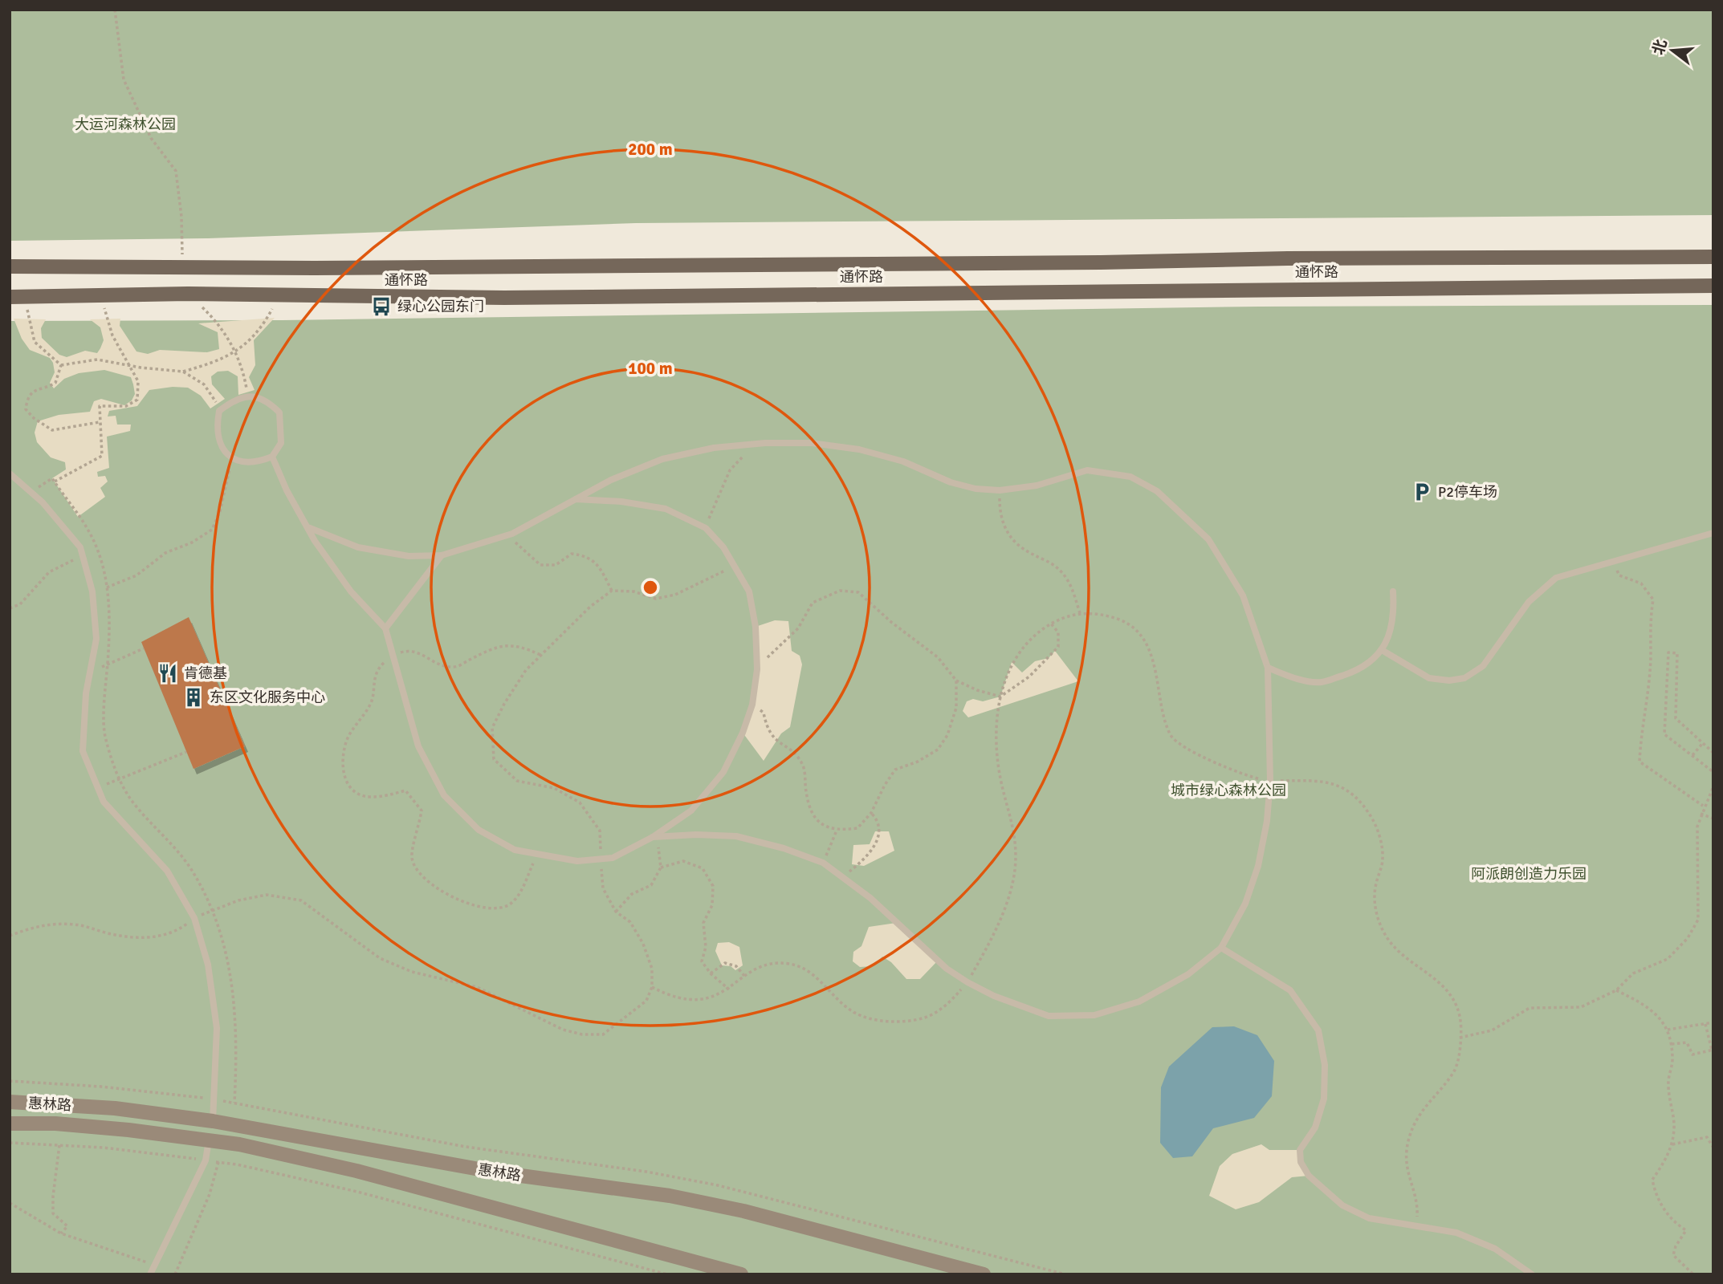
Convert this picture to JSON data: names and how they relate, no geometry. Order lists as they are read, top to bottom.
{
  "streets": {
    "main road": ["通怀路", "惠林路"]
  },
  "parks": ["大运河森林公园", "城市绿心森林公园", "阿派朗创造力乐园"],
  "places": {
    "bus stop": ["绿心公园东门"],
    "parking": ["P2停车场"],
    "restaurant": ["肯德基"],
    "building": ["东区文化服务中心"]
  },
  "north": "left",
  "rings": ["200 m", "100 m"]
}
